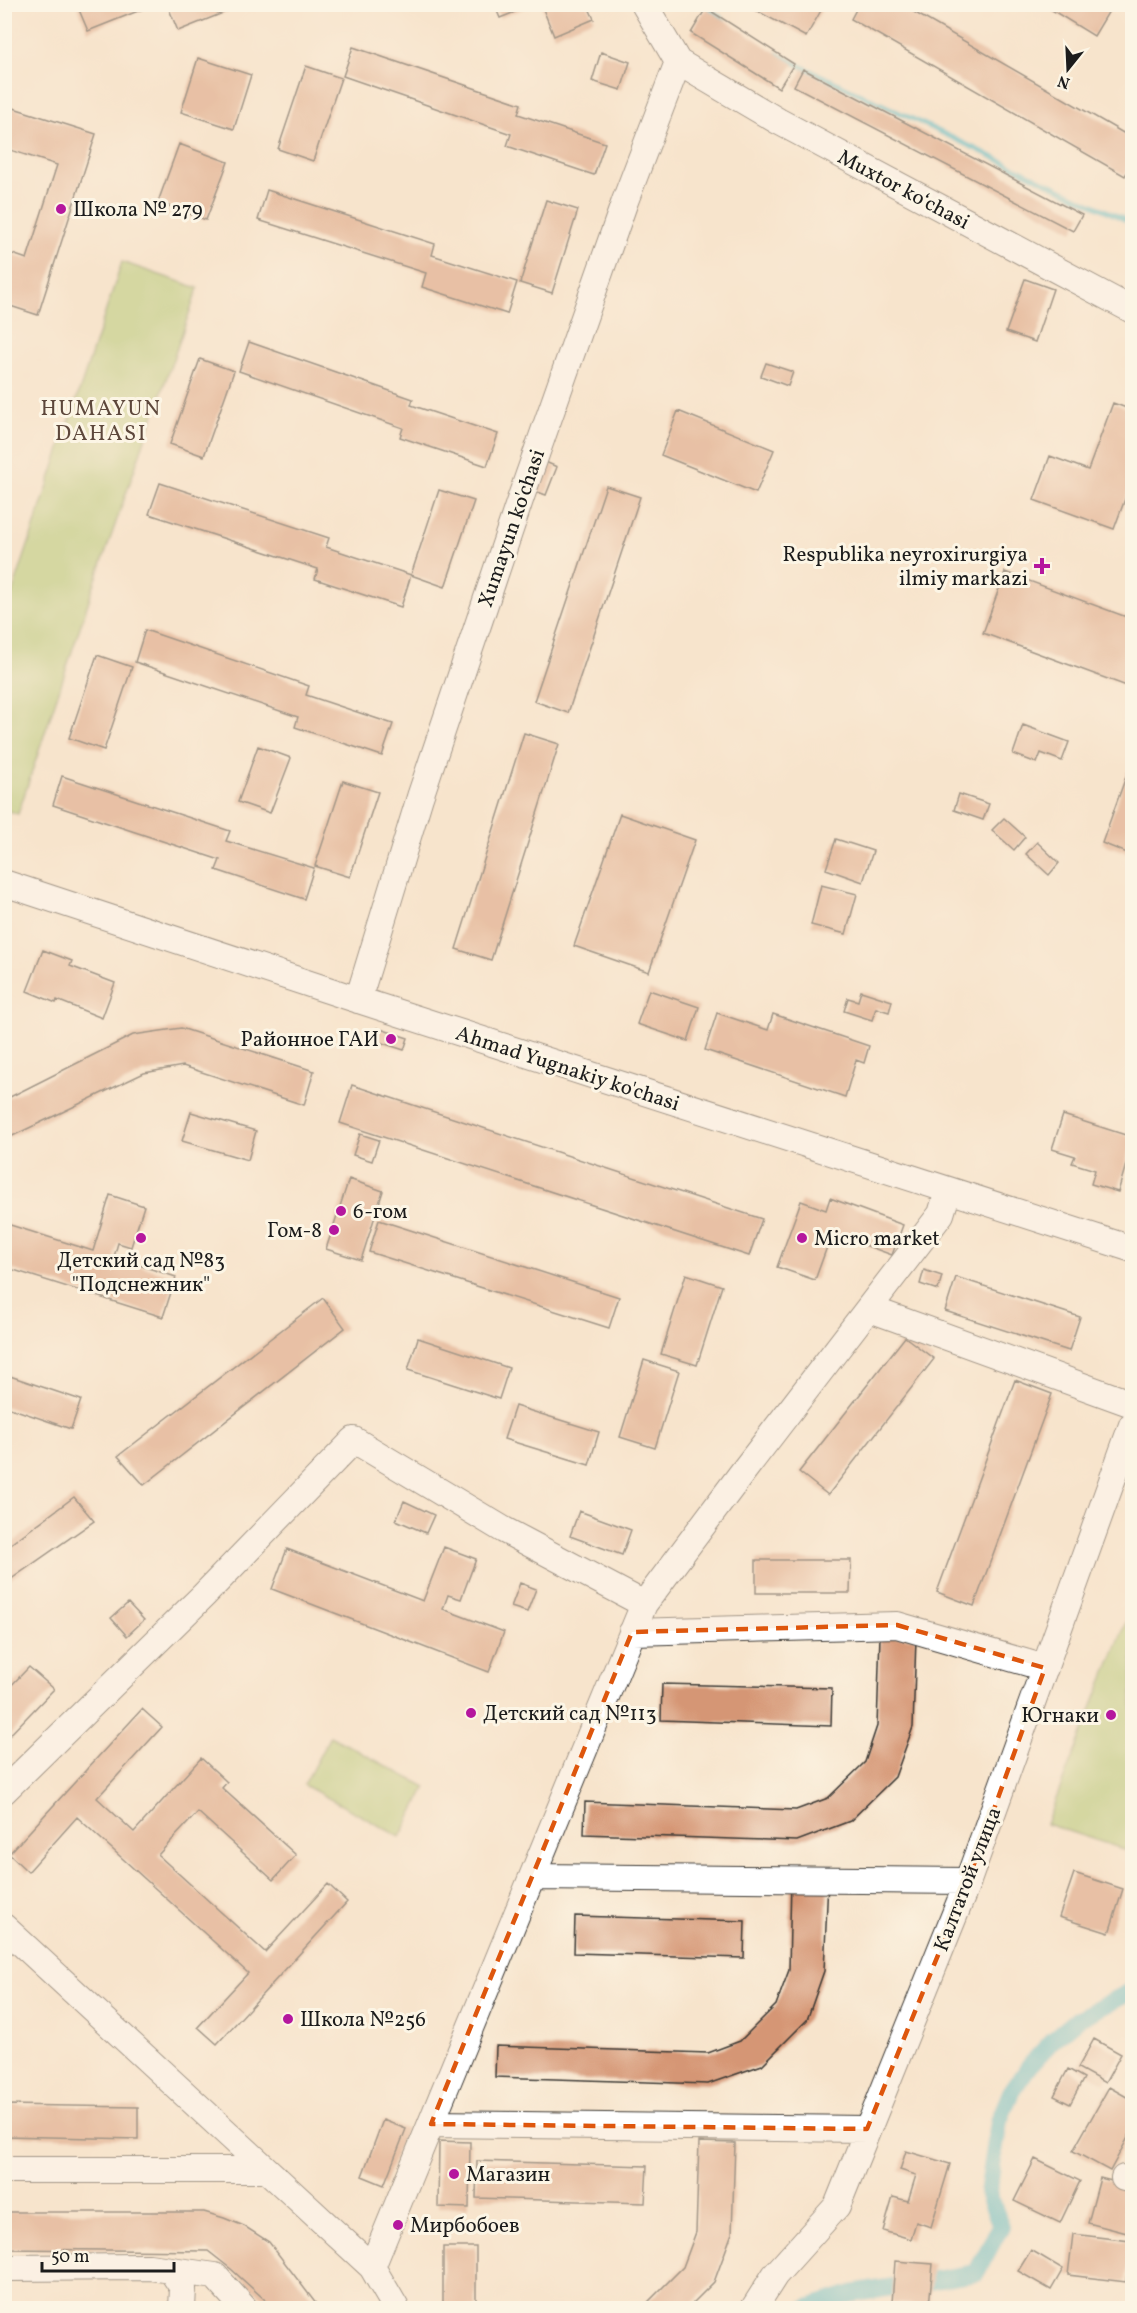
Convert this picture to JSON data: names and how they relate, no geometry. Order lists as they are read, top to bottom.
{
  "streets": {
    "street": [
      "Muxtor koʻchasi",
      "Xumayun ko'chasi",
      "Ahmad Yugnakiy ko'chasi",
      "Калтатой улица"
    ]
  },
  "crossings": [
    ["Muxtor koʻchasi", "Xumayun ko'chasi"],
    ["Xumayun ko'chasi", "Ahmad Yugnakiy ko'chasi"]
  ],
  "districts": ["HUMAYUN DAHASI"],
  "places": {
    "other": [
      "Школа № 279",
      "Районное ГАИ",
      "6-гом",
      "Гом-8",
      "Детский сад №83 \"Подснежник\"",
      "Micro market",
      "Детский сад №113",
      "Югнаки",
      "Школа №256",
      "Магазин",
      "Мирбобоев"
    ],
    "health": ["Respublika neyroxirurgiya ilmiy markazi"]
  },
  "scale_bar": "50 m",
  "north": "bottom"
}
